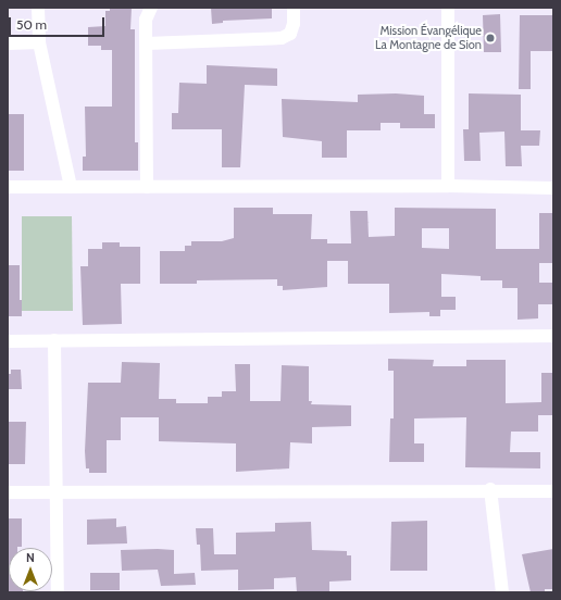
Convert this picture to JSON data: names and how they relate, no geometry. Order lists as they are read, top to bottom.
{
  "places": ["Mission Évangélique La Montagne de Sion"],
  "scale_bar": "50 m",
  "north": "top"
}
